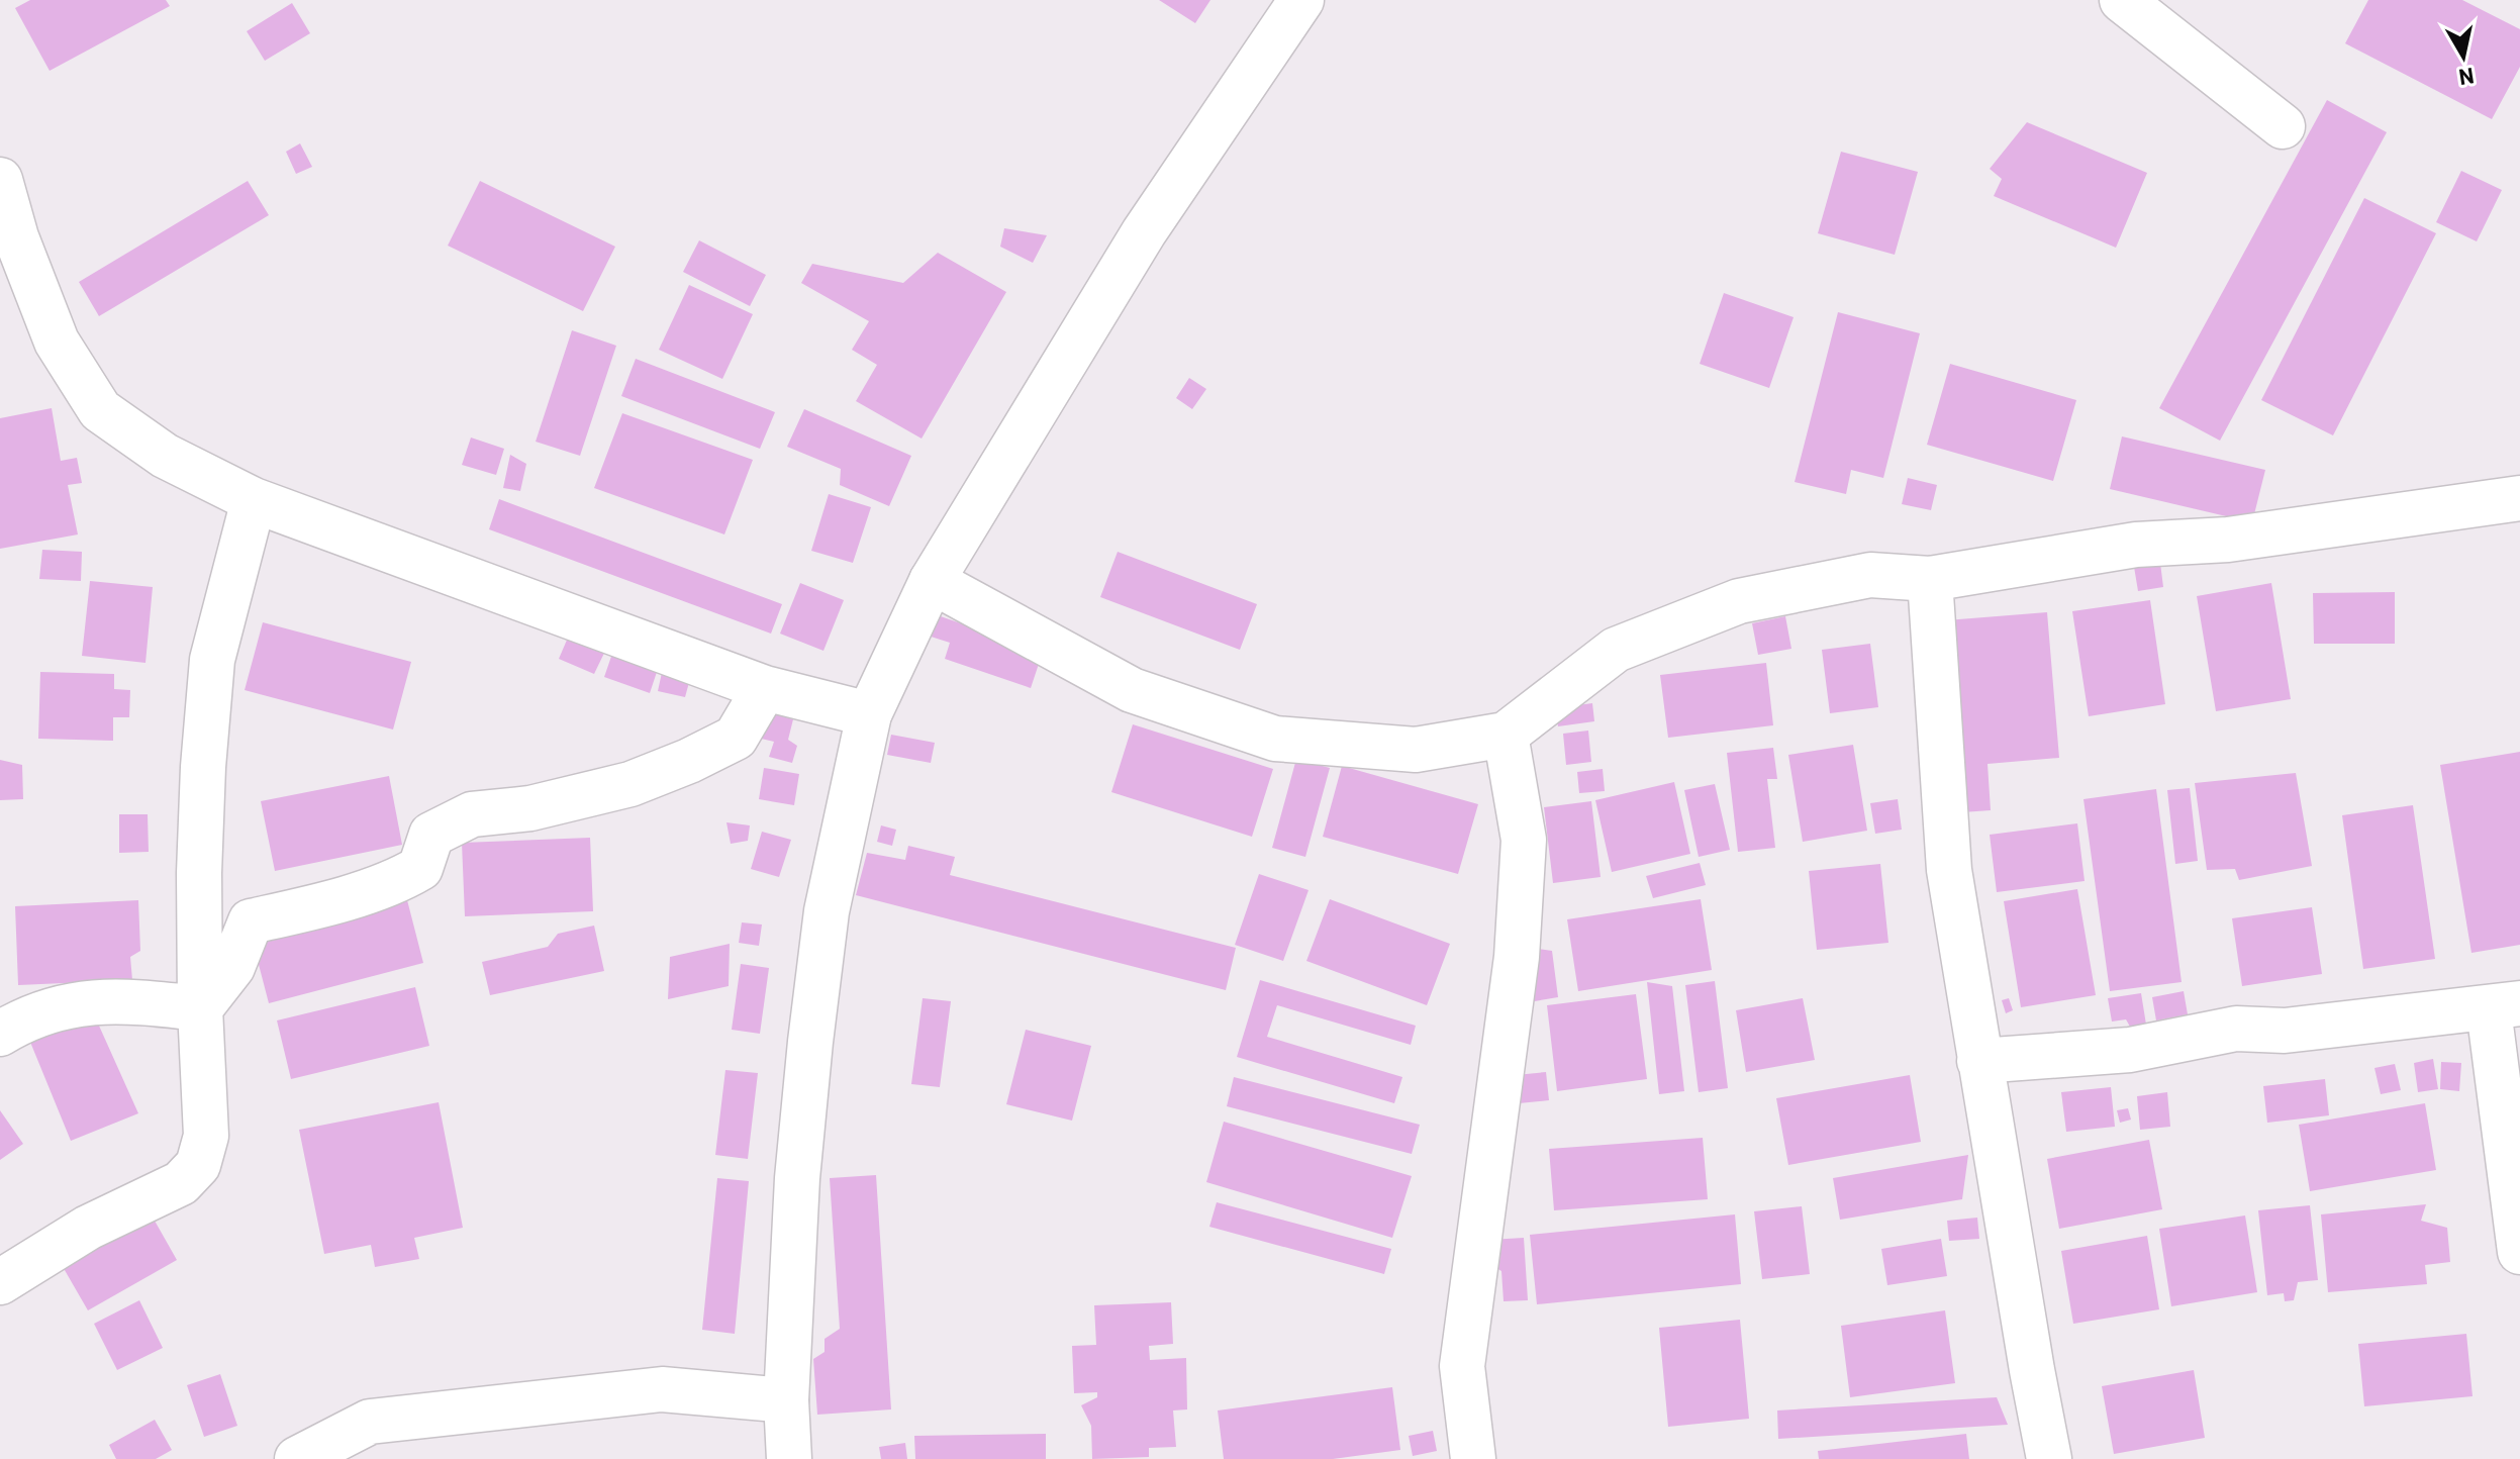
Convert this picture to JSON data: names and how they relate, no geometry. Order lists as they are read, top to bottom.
{
  "north": "bottom"
}
